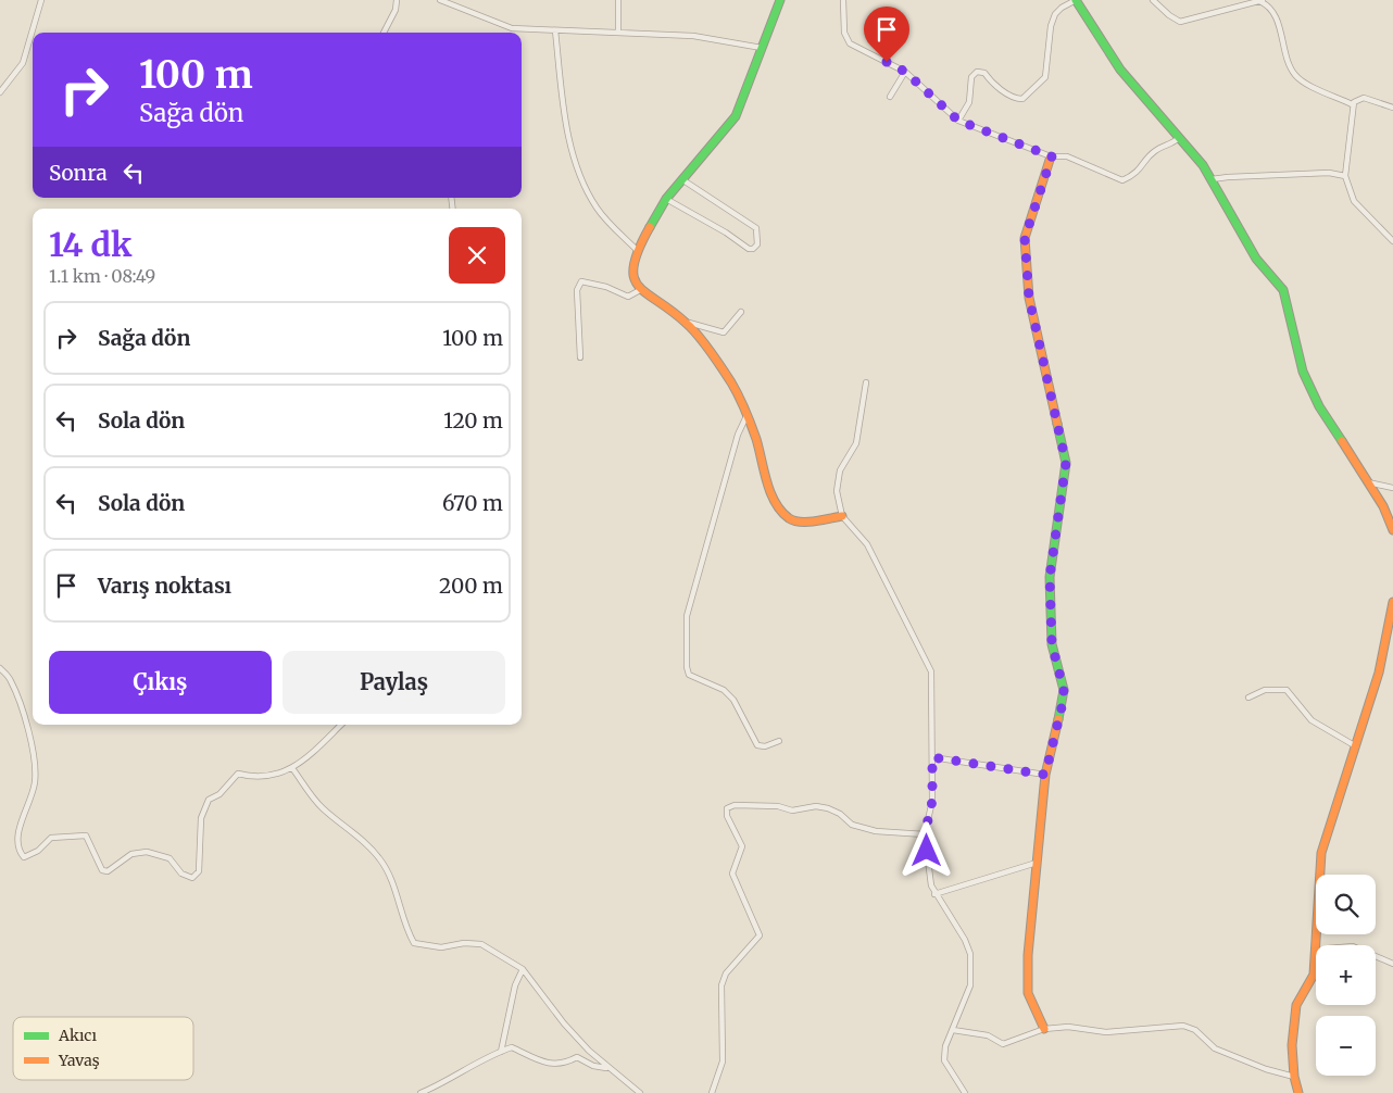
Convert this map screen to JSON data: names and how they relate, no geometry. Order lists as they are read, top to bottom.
{
  "legend": ["Akıcı", "Yavaş"],
  "page": {
    "turn": ["100 m", "Sağa dön"],
    "then": "Sonra",
    "heading": ["14 dk", "1.1 km · 08:49"],
    "list": [
      {
        "name": "Sağa dön",
        "value": "100 m"
      },
      {
        "name": "Sola dön",
        "value": "120 m"
      },
      {
        "name": "Sola dön",
        "value": "670 m"
      },
      {
        "name": "Varış noktası",
        "value": "200 m"
      }
    ],
    "buttons": ["Çıkış", "Paylaş"],
    "map_buttons": ["+", "−"]
  }
}
